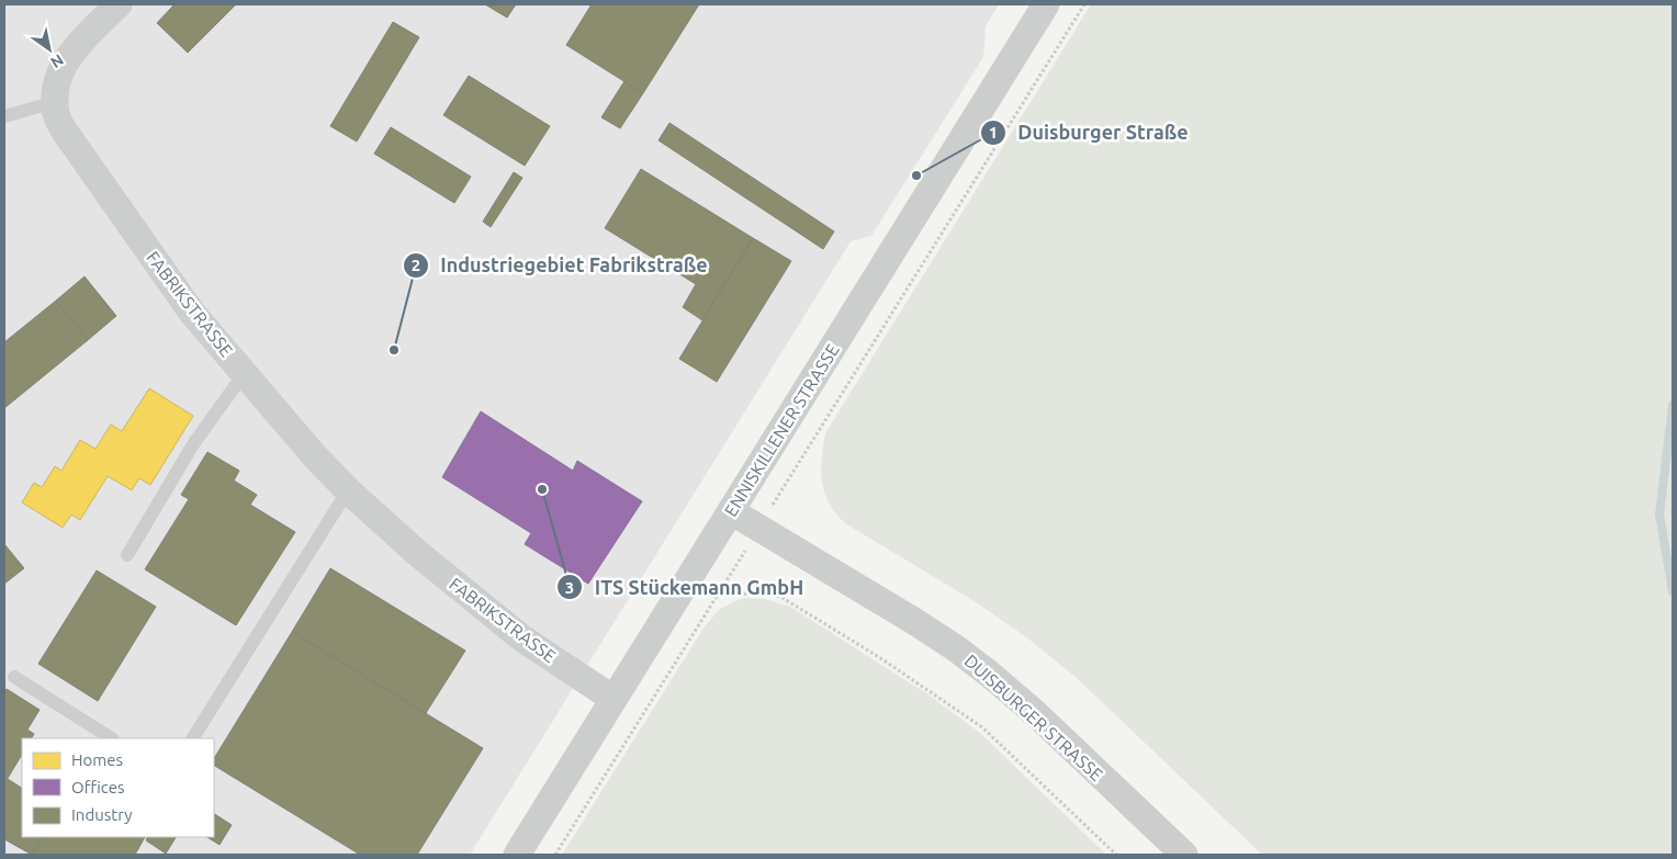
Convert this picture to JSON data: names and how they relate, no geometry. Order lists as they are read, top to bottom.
{
  "streets": {
    "street": ["FABRIKSTRASSE", "ENNISKILLENER STRASSE", "DUISBURGER STRASSE"]
  },
  "crossings": [
    ["FABRIKSTRASSE", "ENNISKILLENER STRASSE"],
    ["ENNISKILLENER STRASSE", "DUISBURGER STRASSE"]
  ],
  "places": ["Duisburger Straße", "Industriegebiet Fabrikstraße", "ITS Stückemann GmbH"],
  "legend": ["Homes", "Offices", "Industry"],
  "north": "bottom right"
}
